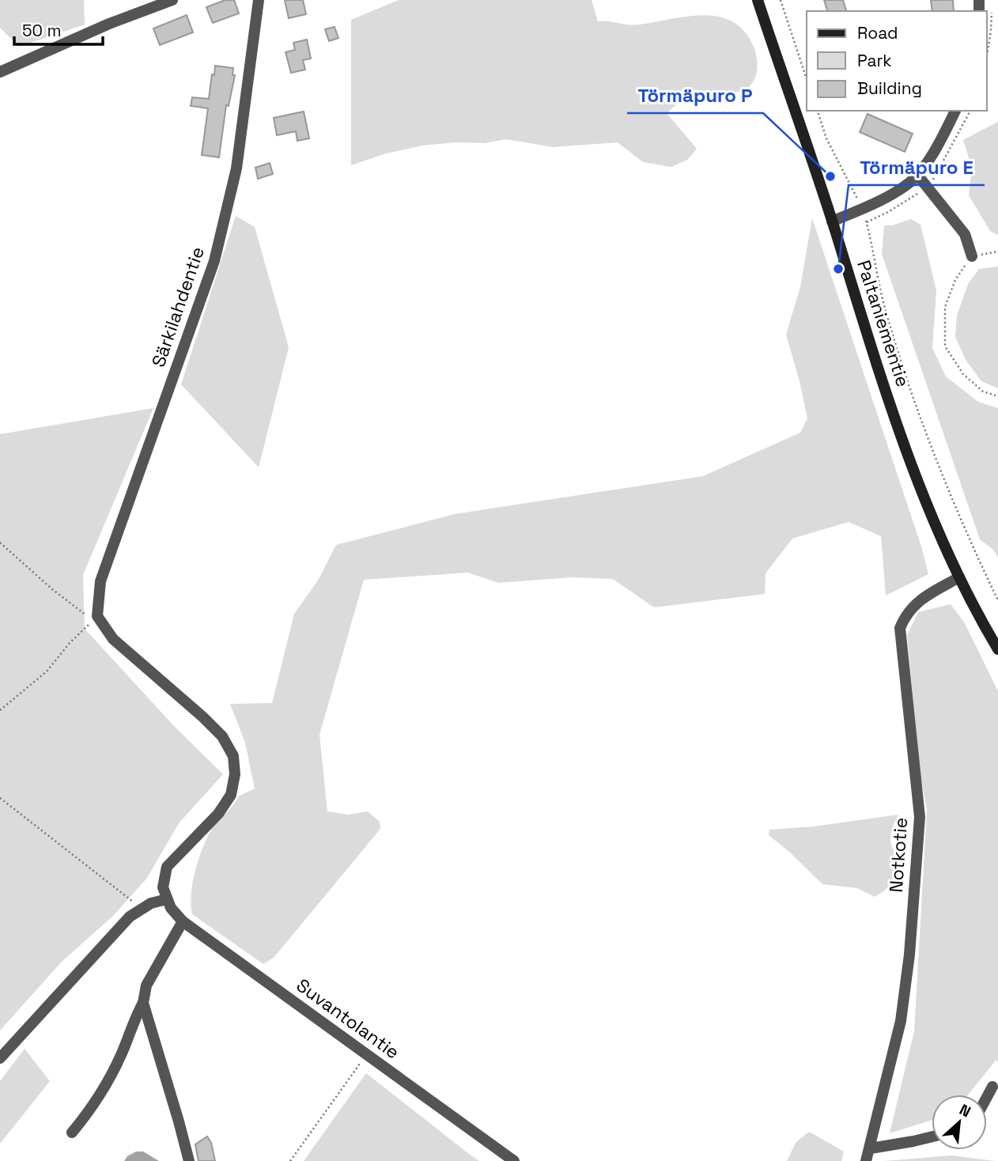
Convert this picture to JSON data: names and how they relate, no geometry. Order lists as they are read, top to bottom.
{
  "streets": {
    "street": [
      "Särkilahdentie",
      "Paltaniementie",
      "Notkotie",
      "Suvantolantie"
    ]
  },
  "crossings": [
    ["Paltaniementie", "Notkotie"]
  ],
  "places": ["Törmäpuro P", "Törmäpuro E"],
  "legend": ["Road", "Park", "Building"],
  "scale_bar": "50 m",
  "north": "top right"
}
